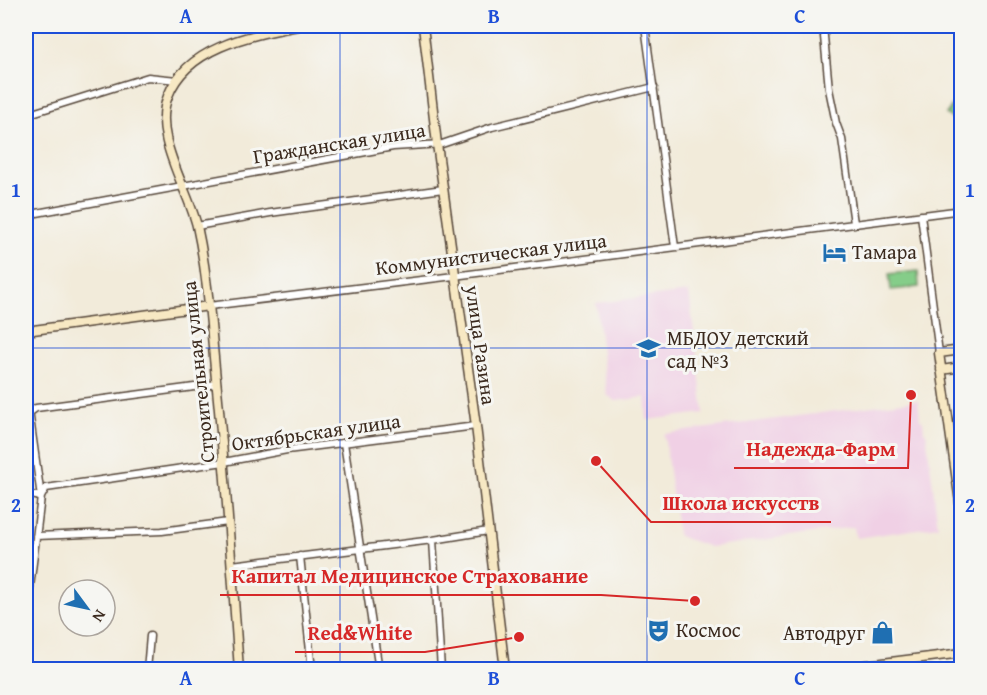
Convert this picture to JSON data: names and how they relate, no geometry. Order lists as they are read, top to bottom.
{
  "streets": {
    "street": [
      "Гражданская улица",
      "Коммунистическая улица",
      "улица Разина",
      "Строительная улица",
      "Октябрьская улица"
    ]
  },
  "crossings": [
    ["Гражданская улица", "улица Разина"],
    ["Гражданская улица", "Строительная улица"],
    ["Коммунистическая улица", "улица Разина"],
    ["Коммунистическая улица", "Строительная улица"],
    ["улица Разина", "Октябрьская улица"],
    ["Строительная улица", "Октябрьская улица"]
  ],
  "places": {
    "hotel": ["Тамара"],
    "school or university": ["МБДОУ детский сад №3"],
    "other": [
      "Надежда-Фарм",
      "Школа искусств",
      "Капитал Медицинское Страхование",
      "Red&White"
    ],
    "theatre": ["Космос"],
    "shop": ["Автодруг"]
  },
  "north": "bottom right",
  "grid": {
    "columns": ["A", "B", "C"],
    "rows": ["1", "2"]
  }
}
